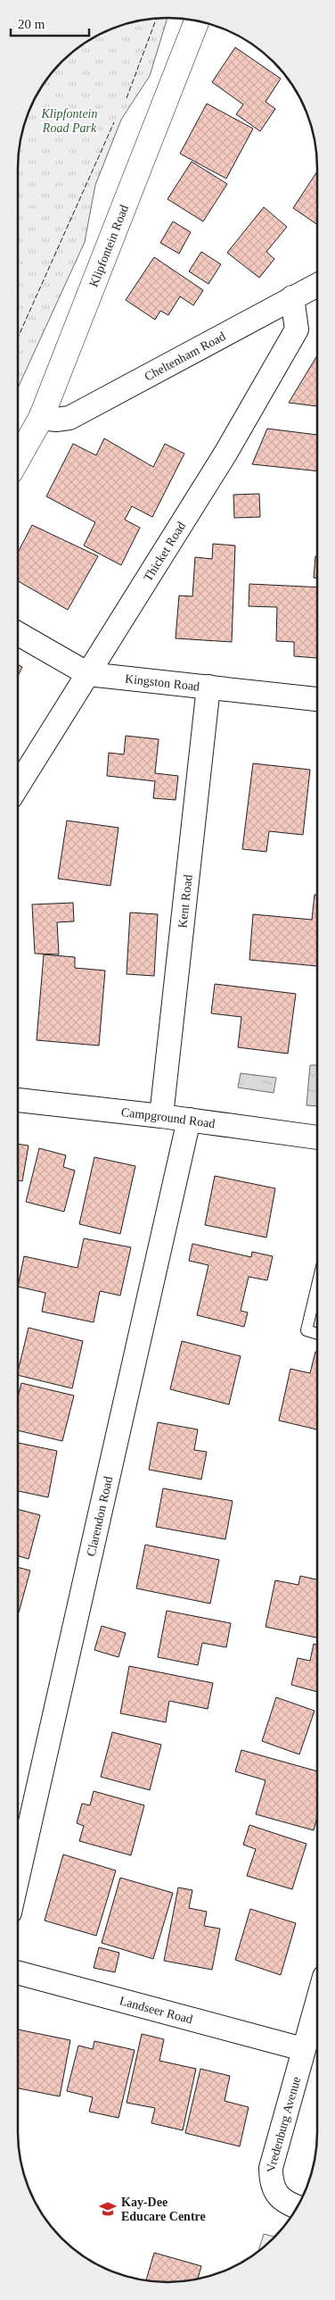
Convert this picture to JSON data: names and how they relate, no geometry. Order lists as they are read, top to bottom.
{
  "streets": {
    "main road": ["Klipfontein Road"],
    "street": [
      "Cheltenham Road",
      "Thicket Road",
      "Kingston Road",
      "Kent Road",
      "Campground Road",
      "Clarendon Road",
      "Landseer Road",
      "Vredenburg Avenue"
    ]
  },
  "crossings": [
    ["Klipfontein Road", "Cheltenham Road"],
    ["Cheltenham Road", "Thicket Road"],
    ["Thicket Road", "Kingston Road"],
    ["Kingston Road", "Kent Road"],
    ["Kent Road", "Campground Road"],
    ["Campground Road", "Clarendon Road"],
    ["Landseer Road", "Vredenburg Avenue"]
  ],
  "parks": ["Klipfontein Road Park"],
  "places": {
    "school or university": ["Kay-Dee Educare Centre"]
  },
  "scale_bar": "20 m"
}
